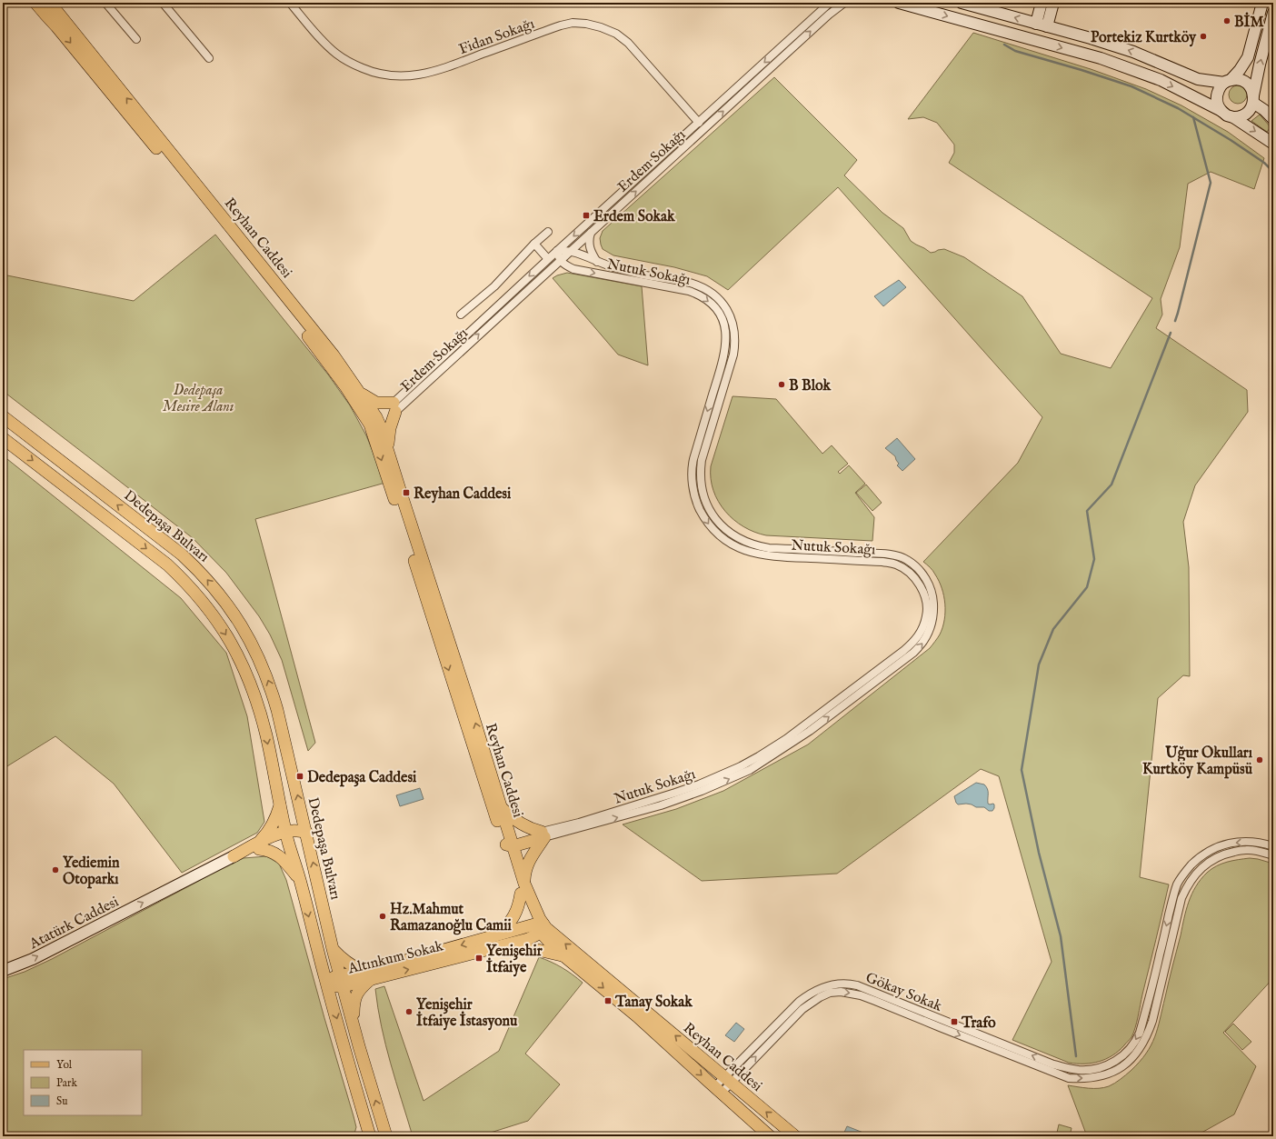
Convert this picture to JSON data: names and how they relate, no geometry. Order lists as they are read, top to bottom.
{
  "streets": {
    "main road": ["Reyhan Caddesi", "Dedepaşa Bulvarı", "Altınkum Sokak"],
    "street": [
      "Fidan Sokağı",
      "Erdem Sokağı",
      "Nutuk Sokağı",
      "Atatürk Caddesi",
      "Gökay Sokak"
    ]
  },
  "crossings": [
    ["Fidan Sokağı", "Erdem Sokağı"],
    ["Erdem Sokağı", "Nutuk Sokağı"],
    ["Reyhan Caddesi", "Altınkum Sokak"],
    ["Reyhan Caddesi", "Gökay Sokak"],
    ["Dedepaşa Bulvarı", "Altınkum Sokak"]
  ],
  "one_way": ["Atatürk Caddesi"],
  "parks": ["Dedepaşa Mesire Alanı"],
  "places": {
    "other": [
      "BİM",
      "Portekiz Kurtköy",
      "B Blok",
      "Uğur Okulları Kurtköy Kampüsü",
      "Yediemin Otoparkı",
      "Hz.Mahmut Ramazanoğlu Camii",
      "Yenişehir İtfaiye İstasyonu"
    ],
    "transit": [
      "Erdem Sokak",
      "Reyhan Caddesi",
      "Dedepaşa Caddesi",
      "Yenişehir İtfaiye",
      "Tanay Sokak",
      "Trafo"
    ]
  },
  "legend": ["Yol", "Park", "Su"]
}
